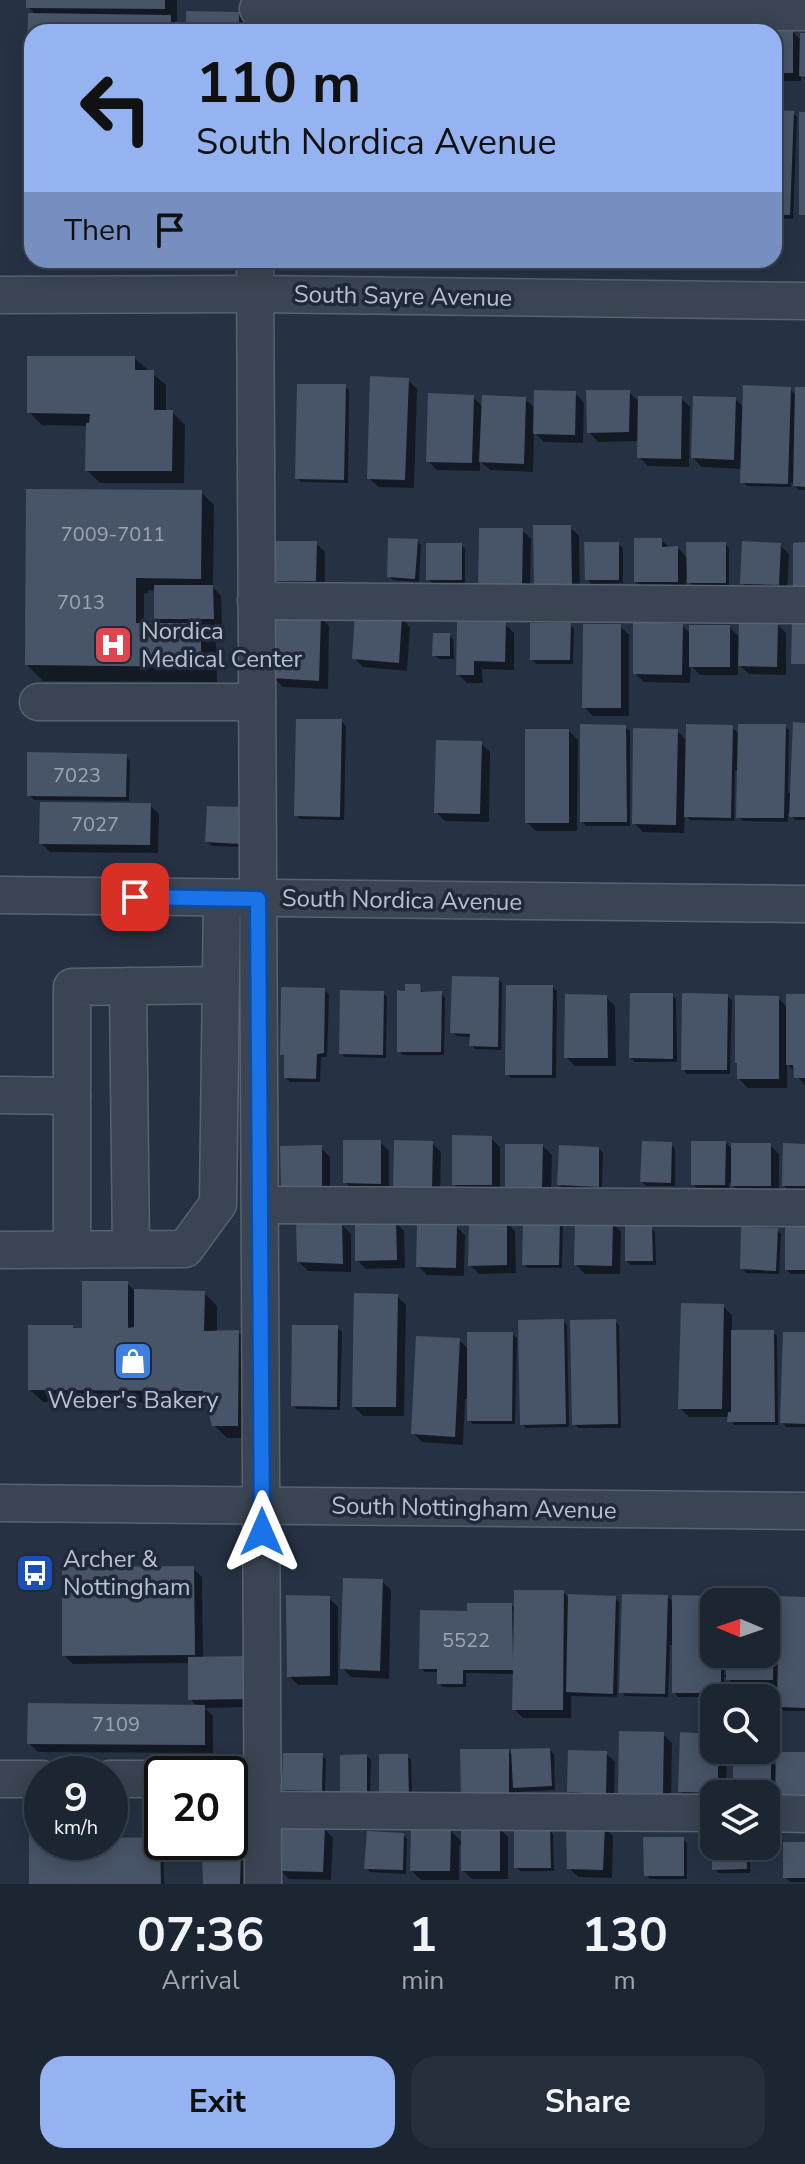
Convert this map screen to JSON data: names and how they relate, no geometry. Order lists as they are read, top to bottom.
{
  "streets": {
    "street": ["South Sayre Avenue", "South Nordica Avenue", "South Nottingham Avenue"]
  },
  "places": {
    "hospital": ["Nordica Medical Center"],
    "shop": ["Weber's Bakery"],
    "bus stop": ["Archer & Nottingham"]
  },
  "house_numbers": [
    "7009-7011",
    "7013",
    "7023",
    "7027",
    "5522",
    "7109"
  ],
  "north": "left",
  "page": {
    "turn": ["110 m", "South Nordica Avenue"],
    "then": "Then",
    "speed": "9 km/h",
    "limit": "20",
    "eta": [
      "07:36",
      "Arrival",
      "1",
      "min",
      "130",
      "m"
    ],
    "buttons": ["Exit", "Share"]
  }
}
